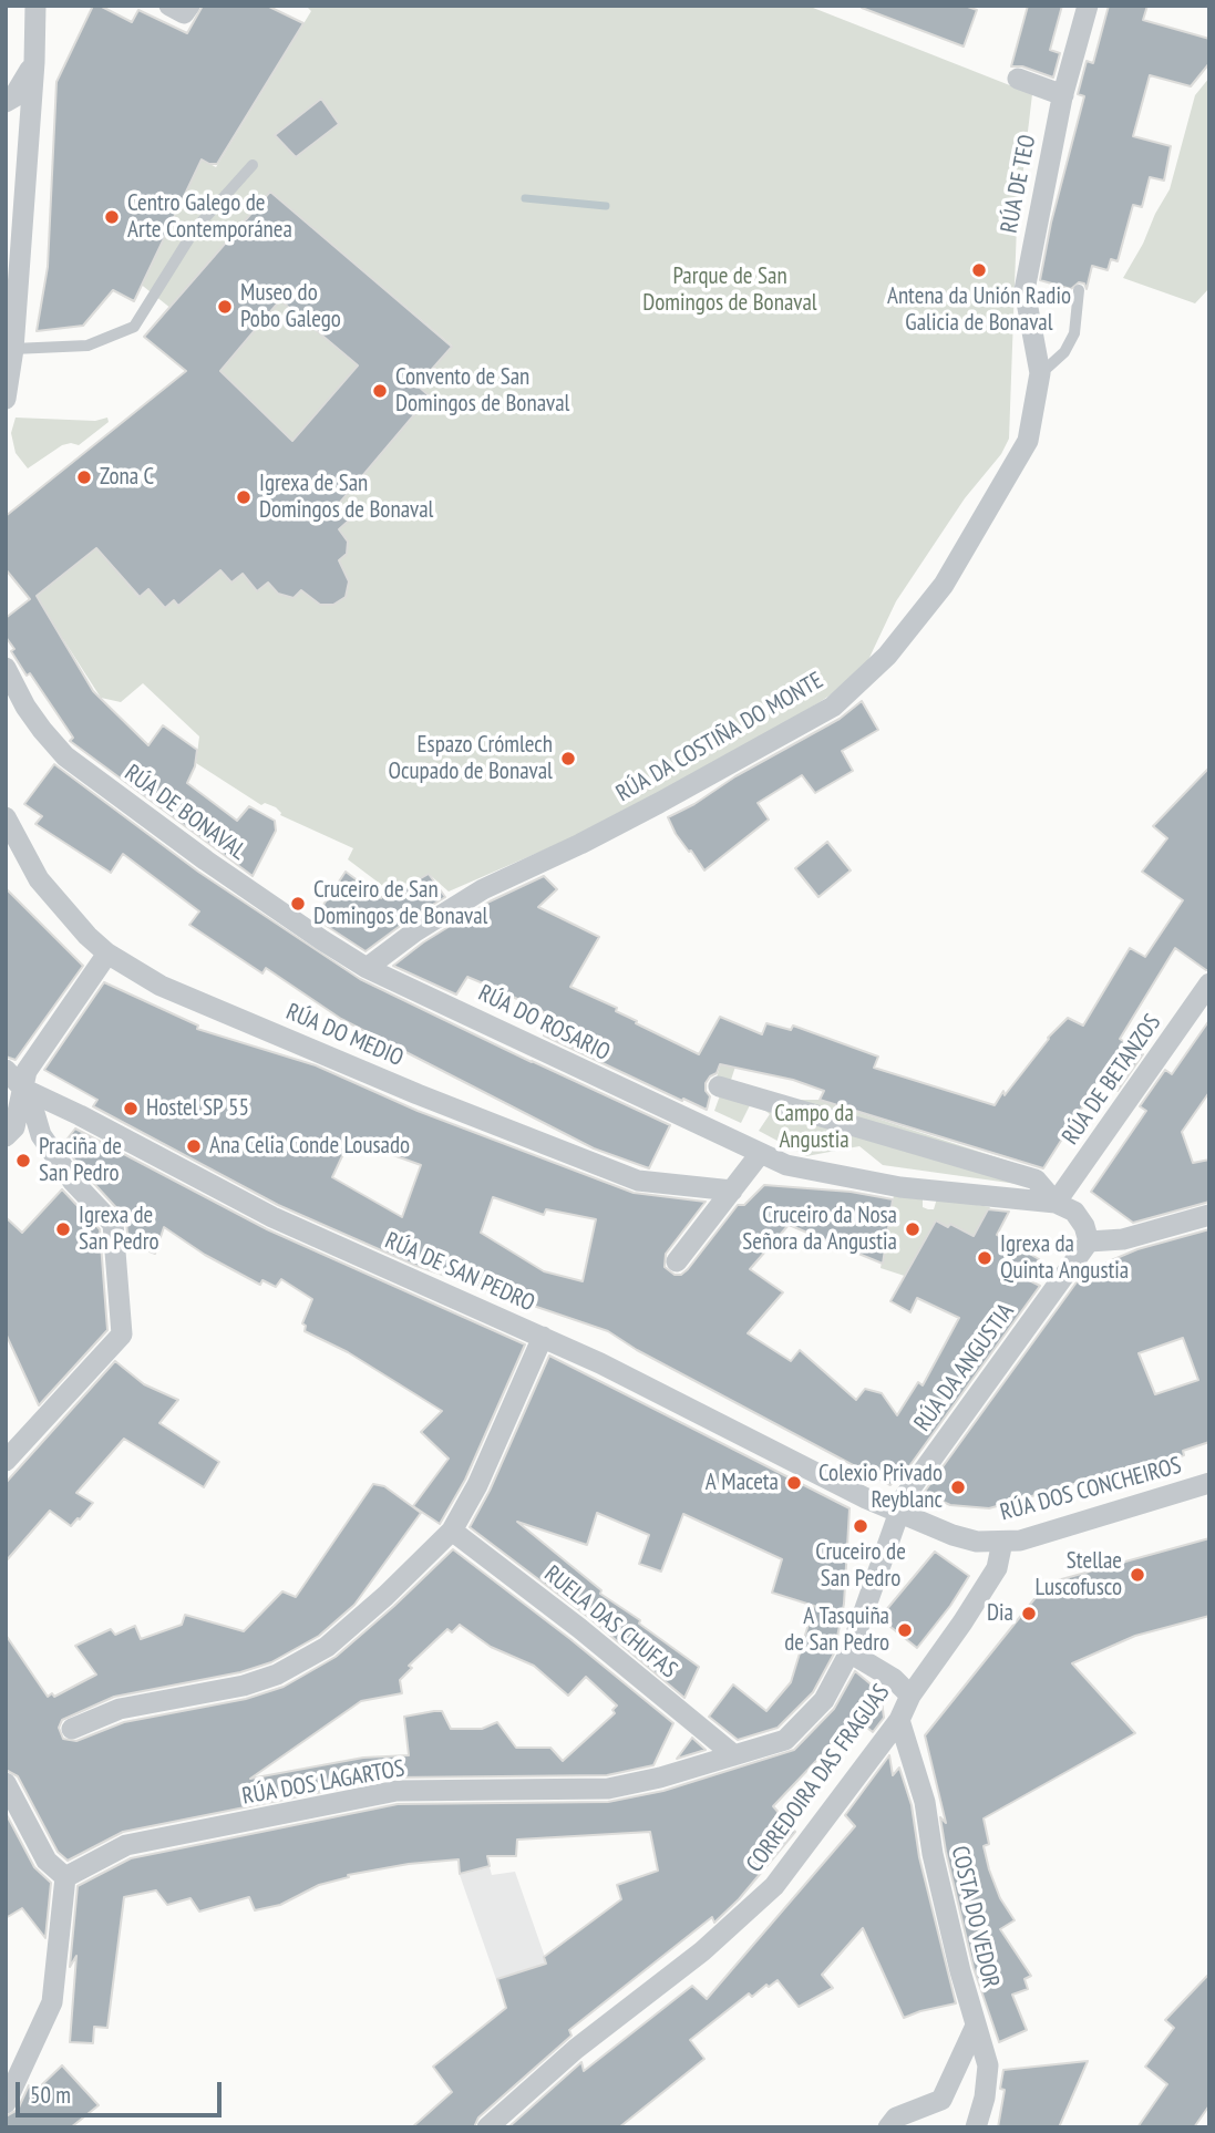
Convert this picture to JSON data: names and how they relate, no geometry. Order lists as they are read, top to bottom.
{
  "streets": {
    "street": [
      "RÚA DE TEO",
      "RÚA DA COSTIÑA DO MONTE",
      "RÚA DE BONAVAL",
      "RÚA DO ROSARIO",
      "RÚA DO MEDIO",
      "RÚA DE BETANZOS",
      "RÚA DE SAN PEDRO",
      "RÚA DA ANGUSTIA",
      "RÚA DOS CONCHEIROS",
      "RUELA DAS CHUFAS",
      "CORREDOIRA DAS FRAGUAS",
      "RÚA DOS LAGARTOS",
      "COSTA DO VEDOR"
    ]
  },
  "crossings": [
    ["RÚA DE TEO", "RÚA DA COSTIÑA DO MONTE"],
    ["RÚA DA COSTIÑA DO MONTE", "RÚA DE BONAVAL"],
    ["RÚA DA COSTIÑA DO MONTE", "RÚA DO ROSARIO"],
    ["RÚA DE BONAVAL", "RÚA DO ROSARIO"],
    ["RÚA DO ROSARIO", "RÚA DE BETANZOS"],
    ["RÚA DE SAN PEDRO", "RÚA DA ANGUSTIA"],
    ["RÚA DE SAN PEDRO", "RÚA DOS CONCHEIROS"],
    ["RÚA DA ANGUSTIA", "RÚA DOS CONCHEIROS"],
    ["RÚA DA ANGUSTIA", "RÚA DOS LAGARTOS"],
    ["RÚA DOS CONCHEIROS", "CORREDOIRA DAS FRAGUAS"],
    ["RUELA DAS CHUFAS", "RÚA DOS LAGARTOS"],
    ["CORREDOIRA DAS FRAGUAS", "COSTA DO VEDOR"]
  ],
  "parks": ["Parque de San Domingos de Bonaval", "Campo da Angustia"],
  "places": [
    "Centro Galego de Arte Contemporánea",
    "Antena da Unión Radio Galicia de Bonaval",
    "Museo do Pobo Galego",
    "Convento de San Domingos de Bonaval",
    "Zona C",
    "Igrexa de San Domingos de Bonaval",
    "Espazo Crómlech Ocupado de Bonaval",
    "Cruceiro de San Domingos de Bonaval",
    "Hostel SP 55",
    "Ana Celia Conde Lousado",
    "Praciña de San Pedro",
    "Igrexa de San Pedro",
    "Cruceiro da Nosa Señora da Angustia",
    "Igrexa da Quinta Angustia",
    "A Maceta",
    "Colexio Privado Reyblanc",
    "Cruceiro de San Pedro",
    "Stellae Luscofusco",
    "Dia",
    "A Tasquiña de San Pedro"
  ],
  "scale_bar": "50 m"
}
